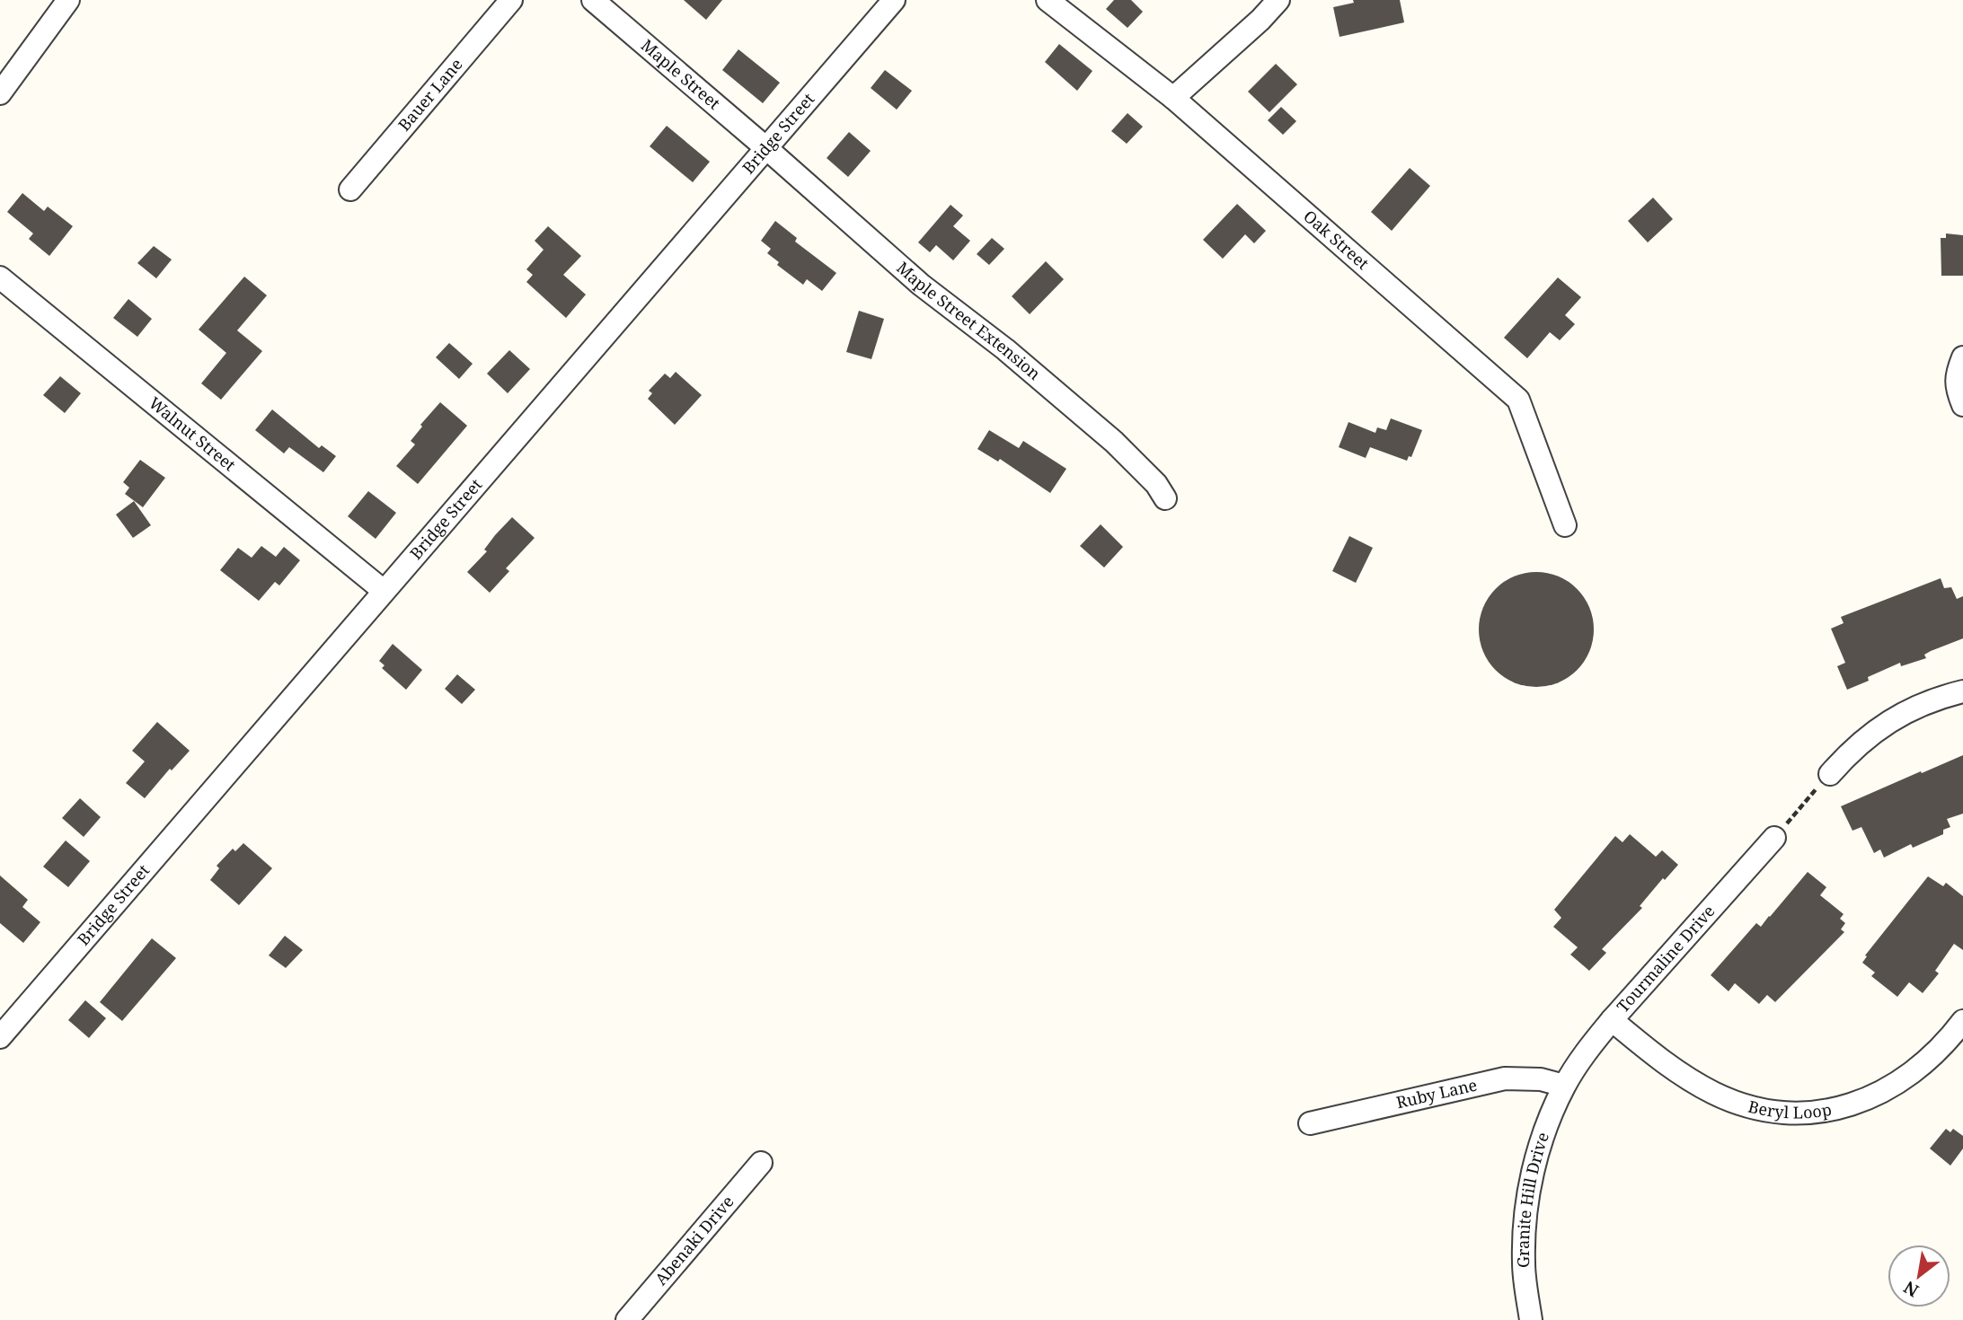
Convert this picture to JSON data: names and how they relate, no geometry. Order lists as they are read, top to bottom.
{
  "streets": {
    "street": [
      "Maple Street",
      "Bauer Lane",
      "Bridge Street",
      "Oak Street",
      "Maple Street Extension",
      "Walnut Street",
      "Tourmaline Drive",
      "Ruby Lane",
      "Beryl Loop",
      "Granite Hill Drive",
      "Abenaki Drive"
    ]
  },
  "crossings": [
    ["Maple Street", "Bridge Street"],
    ["Maple Street", "Maple Street Extension"],
    ["Bridge Street", "Maple Street Extension"],
    ["Bridge Street", "Walnut Street"],
    ["Tourmaline Drive", "Ruby Lane"],
    ["Tourmaline Drive", "Beryl Loop"],
    ["Tourmaline Drive", "Granite Hill Drive"],
    ["Ruby Lane", "Granite Hill Drive"]
  ],
  "north": "bottom left"
}
